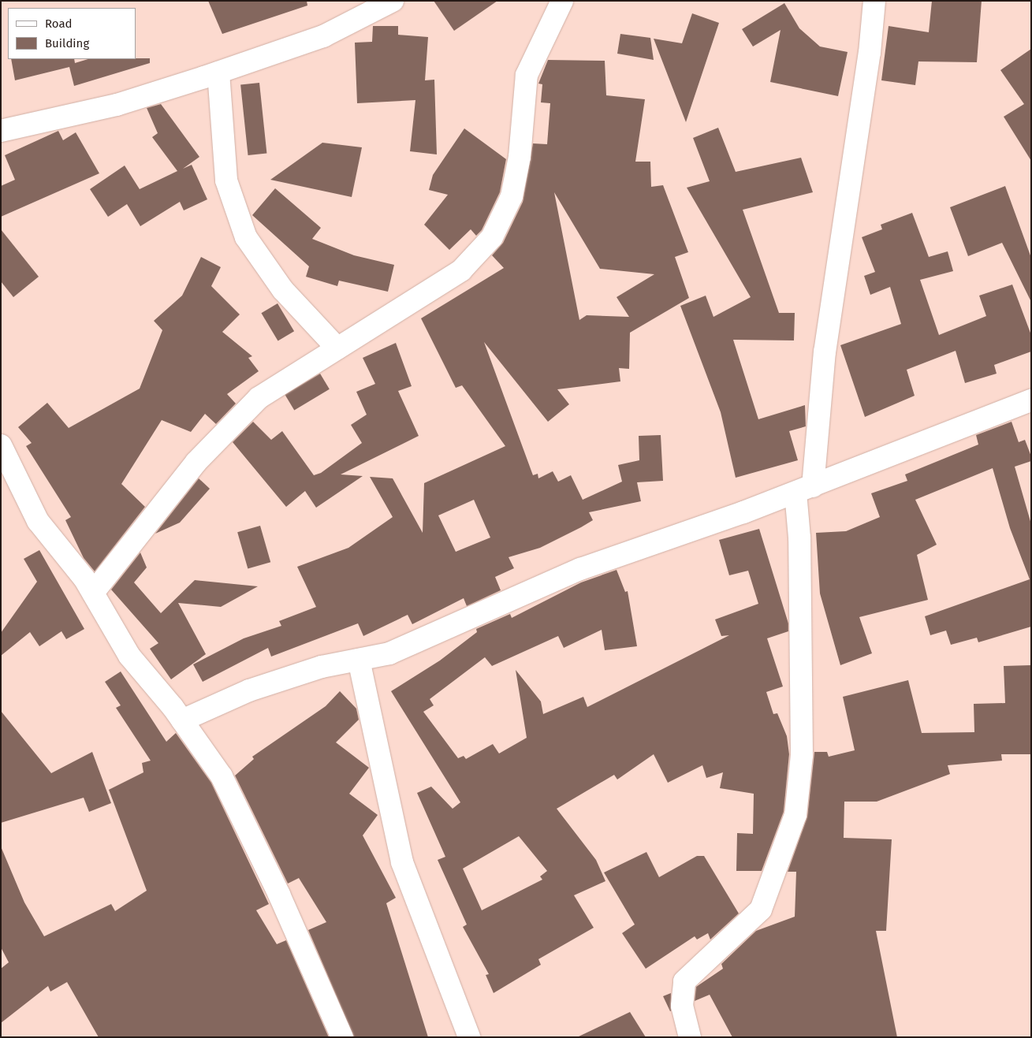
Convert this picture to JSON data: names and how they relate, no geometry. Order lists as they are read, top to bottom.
{
  "legend": ["Road", "Building"]
}
